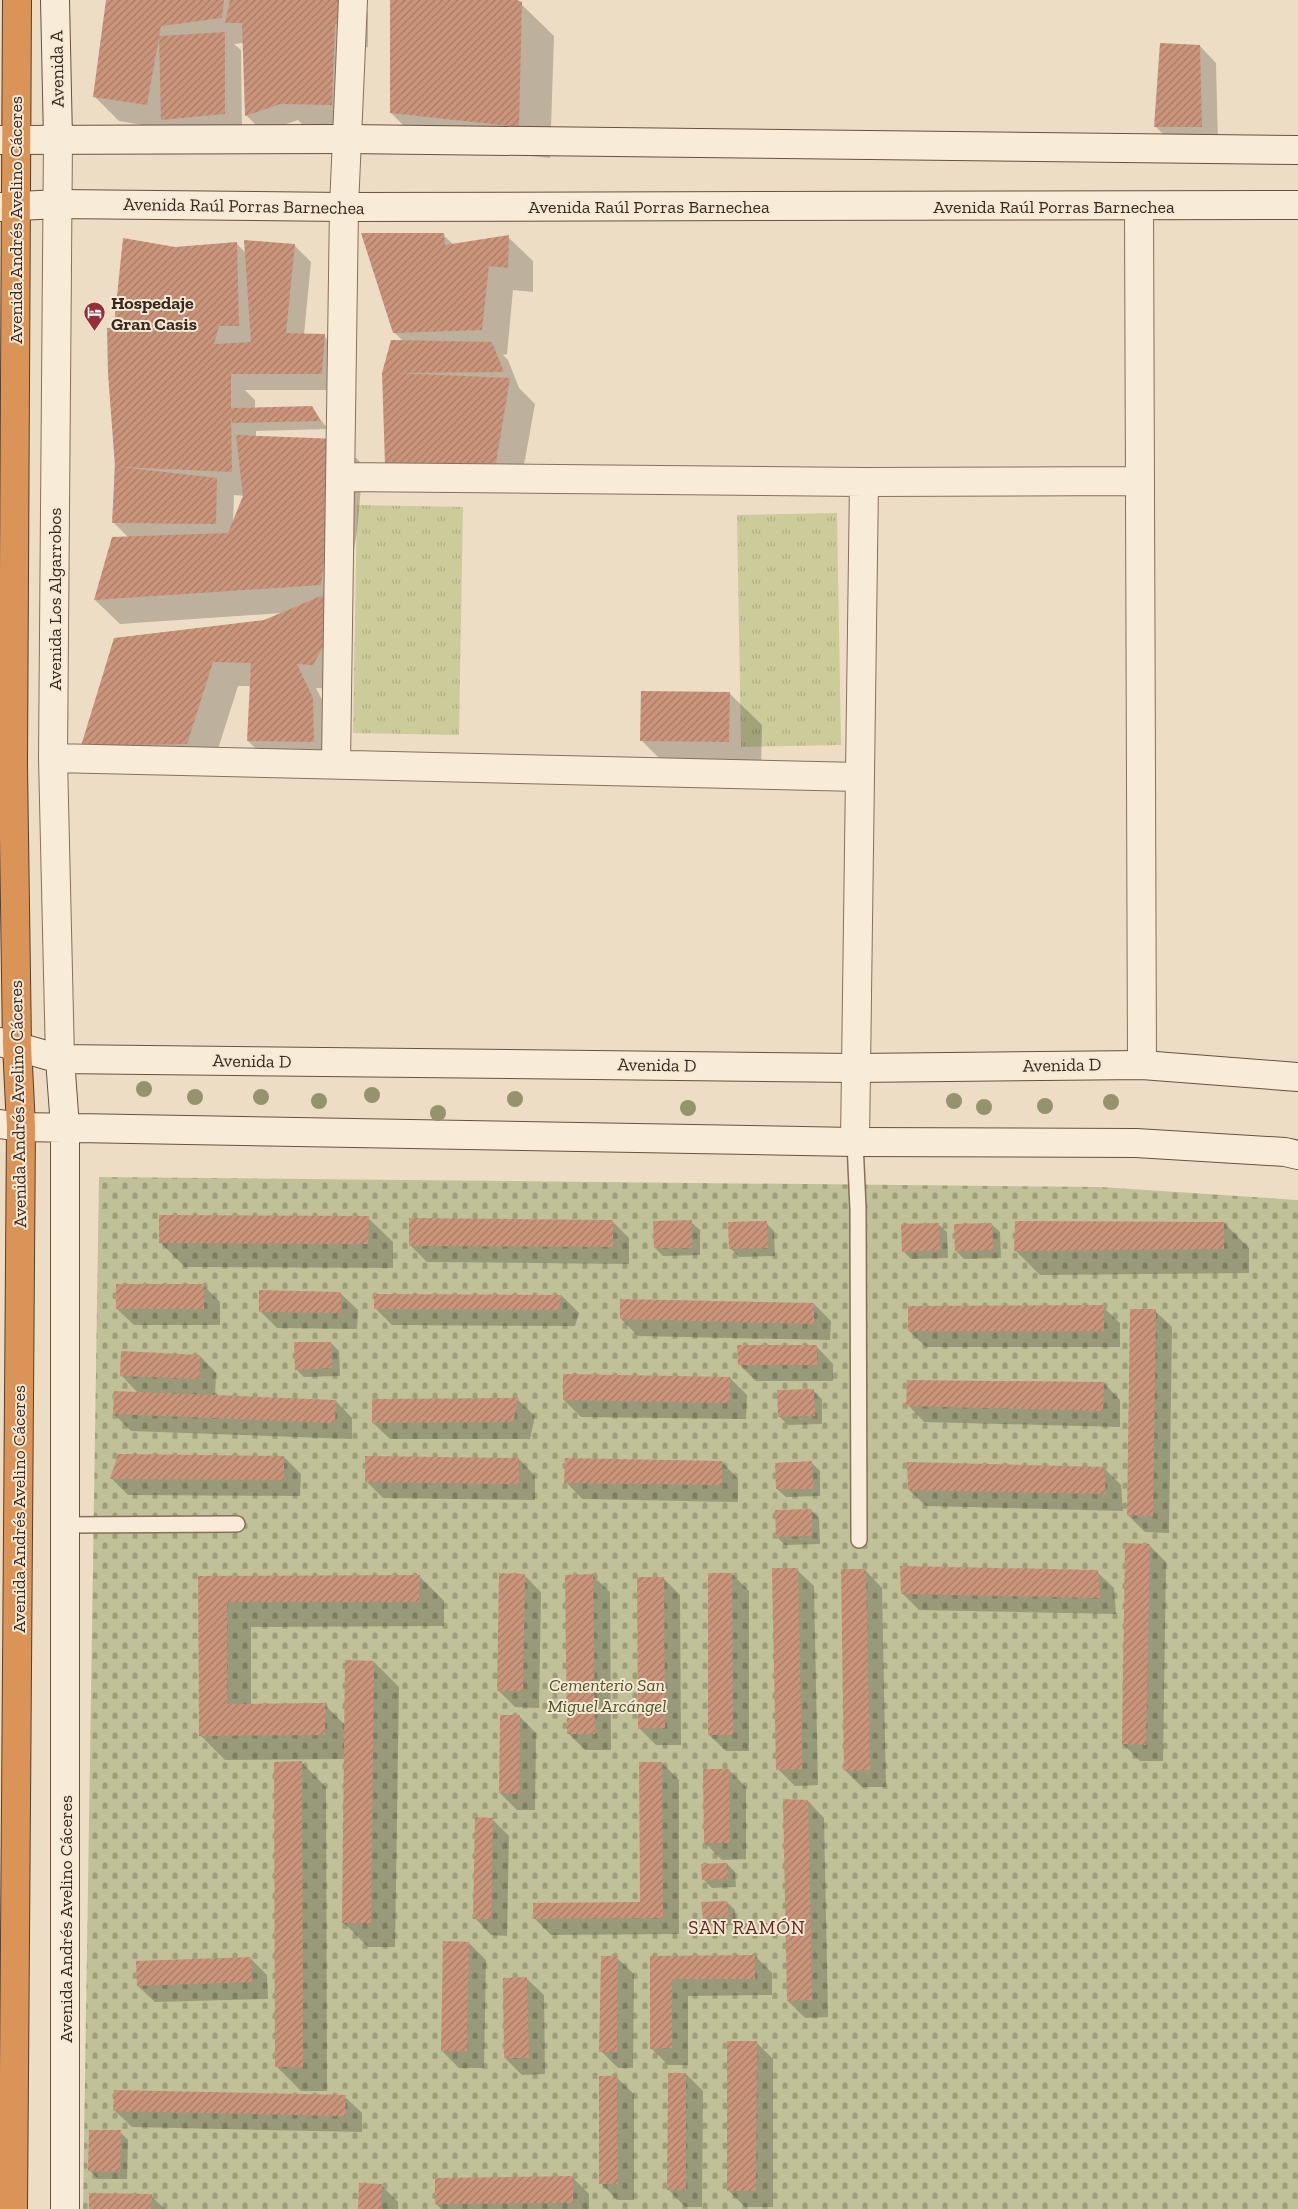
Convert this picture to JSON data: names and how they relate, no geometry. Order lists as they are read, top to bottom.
{
  "streets": {
    "highway": ["Avenida Andrés Avelino Cáceres"],
    "street": [
      "Avenida A",
      "Avenida Raúl Porras Barnechea",
      "Avenida Los Algarrobos",
      "Avenida D"
    ]
  },
  "crossings": [
    ["Avenida A", "Avenida Los Algarrobos"],
    ["Avenida Raúl Porras Barnechea", "Avenida Andrés Avelino Cáceres"],
    ["Avenida Raúl Porras Barnechea", "Avenida Los Algarrobos"],
    ["Avenida Andrés Avelino Cáceres", "Avenida Los Algarrobos"],
    ["Avenida Andrés Avelino Cáceres", "Avenida D"],
    ["Avenida Los Algarrobos", "Avenida D"]
  ],
  "districts": ["SAN RAMÓN"],
  "parks": ["Cementerio San Miguel Arcángel"],
  "places": {
    "hotel": ["Hospedaje Gran Casis"]
  }
}
